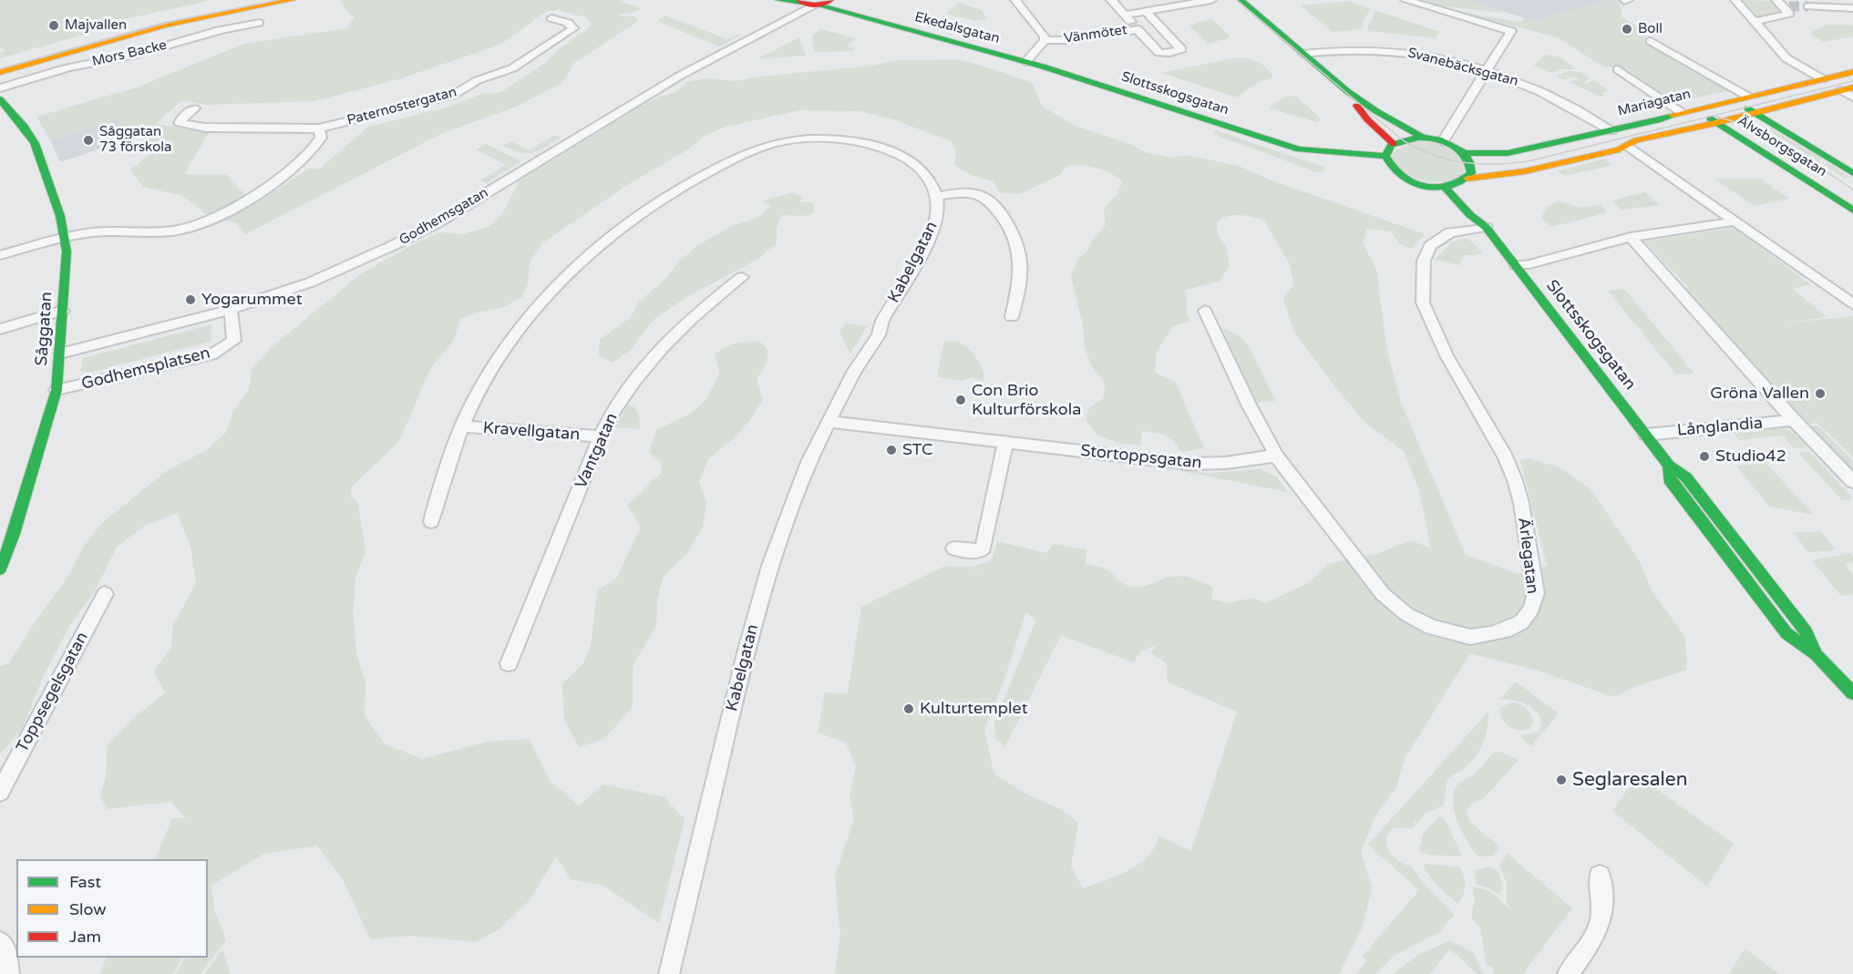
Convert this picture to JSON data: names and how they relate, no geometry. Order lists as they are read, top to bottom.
{
  "streets": {
    "street": [
      "Ekedalsgatan",
      "Vänmötet",
      "Mors Backe",
      "Svanebäcksgatan",
      "Slottsskogsgatan",
      "Mariagatan",
      "Paternostergatan",
      "Älvsborgsgatan",
      "Godhemsgatan",
      "Kabelgatan",
      "Såggatan",
      "Godhemsplatsen",
      "Långlandia",
      "Kravellgatan",
      "Vantgatan",
      "Stortoppsgatan",
      "Ärlegatan",
      "Toppsegelsgatan"
    ]
  },
  "crossings": [
    ["Ekedalsgatan", "Slottsskogsgatan"],
    ["Ekedalsgatan", "Godhemsgatan"],
    ["Svanebäcksgatan", "Mariagatan"],
    ["Slottsskogsgatan", "Mariagatan"],
    ["Slottsskogsgatan", "Långlandia"],
    ["Slottsskogsgatan", "Ärlegatan"],
    ["Mariagatan", "Älvsborgsgatan"],
    ["Godhemsgatan", "Såggatan"],
    ["Godhemsgatan", "Godhemsplatsen"],
    ["Kabelgatan", "Stortoppsgatan"],
    ["Såggatan", "Godhemsplatsen"],
    ["Kravellgatan", "Vantgatan"],
    ["Stortoppsgatan", "Ärlegatan"]
  ],
  "places": [
    "Majvallen",
    "Boll",
    "Såggatan 73 förskola",
    "Yogarummet",
    "Gröna Vallen",
    "Con Brio Kulturförskola",
    "STC",
    "Studio42",
    "Kulturtemplet",
    "Seglaresalen"
  ],
  "legend": ["Fast", "Slow", "Jam"]
}
